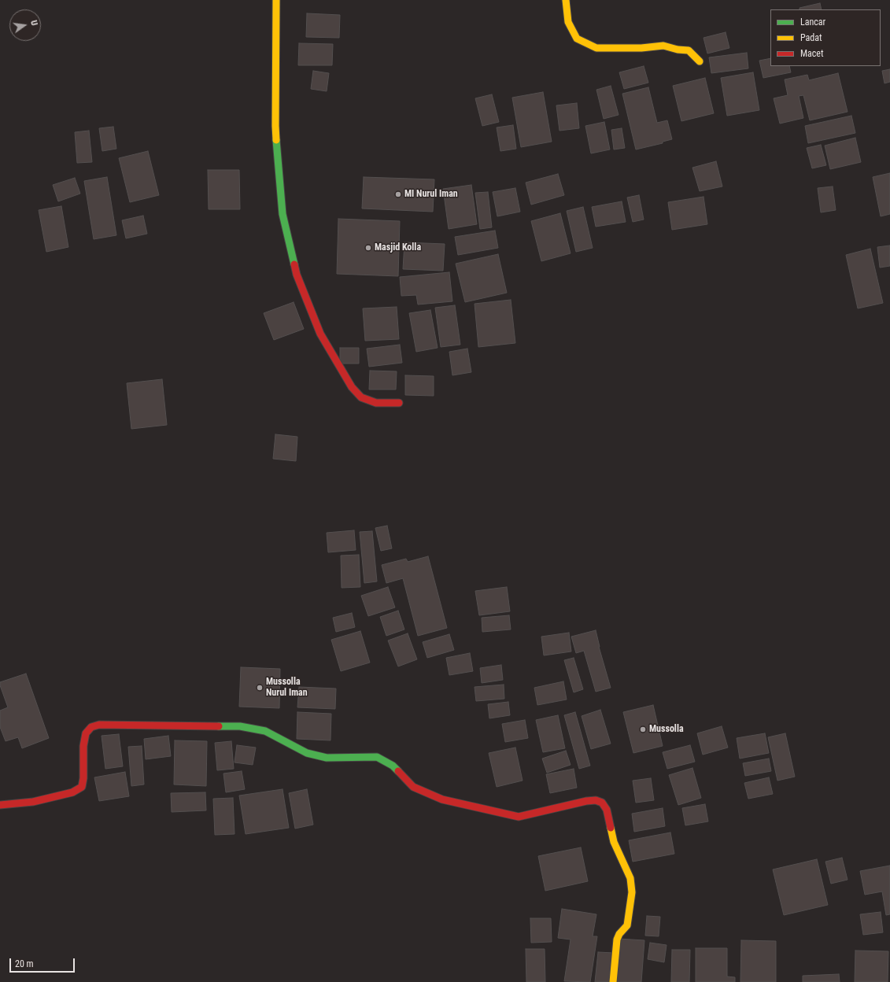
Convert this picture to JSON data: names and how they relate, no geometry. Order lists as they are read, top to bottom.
{
  "places": [
    "MI Nurul Iman",
    "Masjid Kolla",
    "Mussolla Nurul Iman",
    "Mussolla"
  ],
  "legend": ["Lancar", "Padat", "Macet"],
  "scale_bar": "20 m",
  "north": "right"
}
